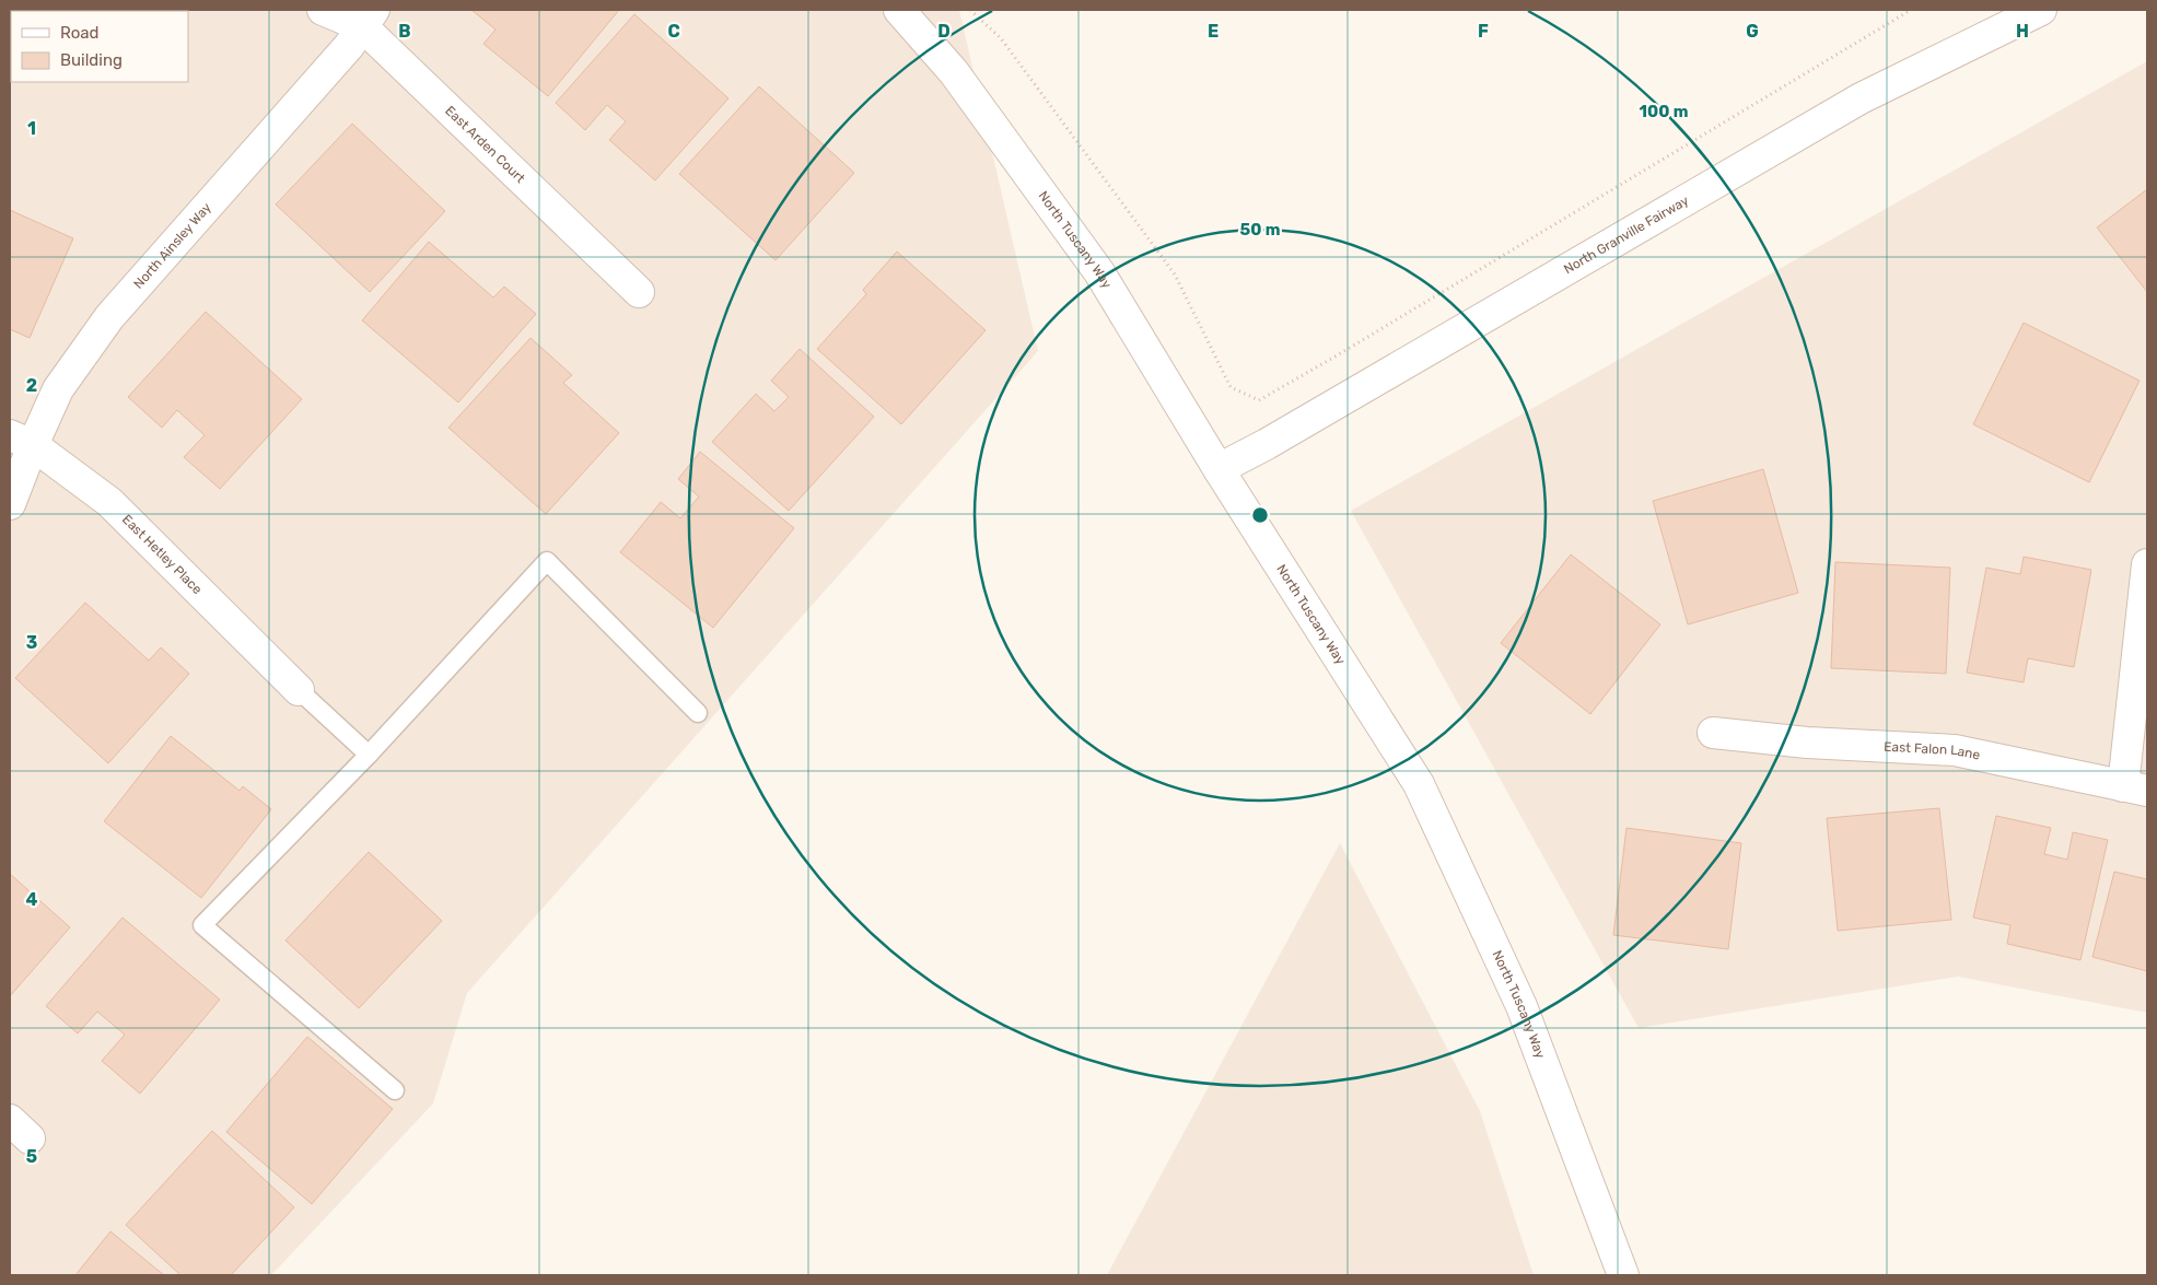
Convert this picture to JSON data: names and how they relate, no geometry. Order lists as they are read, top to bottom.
{
  "streets": {
    "street": [
      "East Arden Court",
      "North Granville Fairway",
      "North Tuscany Way",
      "North Ainsley Way",
      "East Hetley Place",
      "East Falon Lane"
    ]
  },
  "crossings": [
    ["East Arden Court", "North Ainsley Way"],
    ["North Granville Fairway", "North Tuscany Way"],
    ["North Ainsley Way", "East Hetley Place"]
  ],
  "legend": ["Road", "Building"],
  "grid": {
    "columns": [
      "B",
      "C",
      "D",
      "E",
      "F",
      "G",
      "H"
    ],
    "rows": [
      "1",
      "2",
      "3",
      "4",
      "5"
    ]
  },
  "rings": ["100 m", "50 m"]
}
